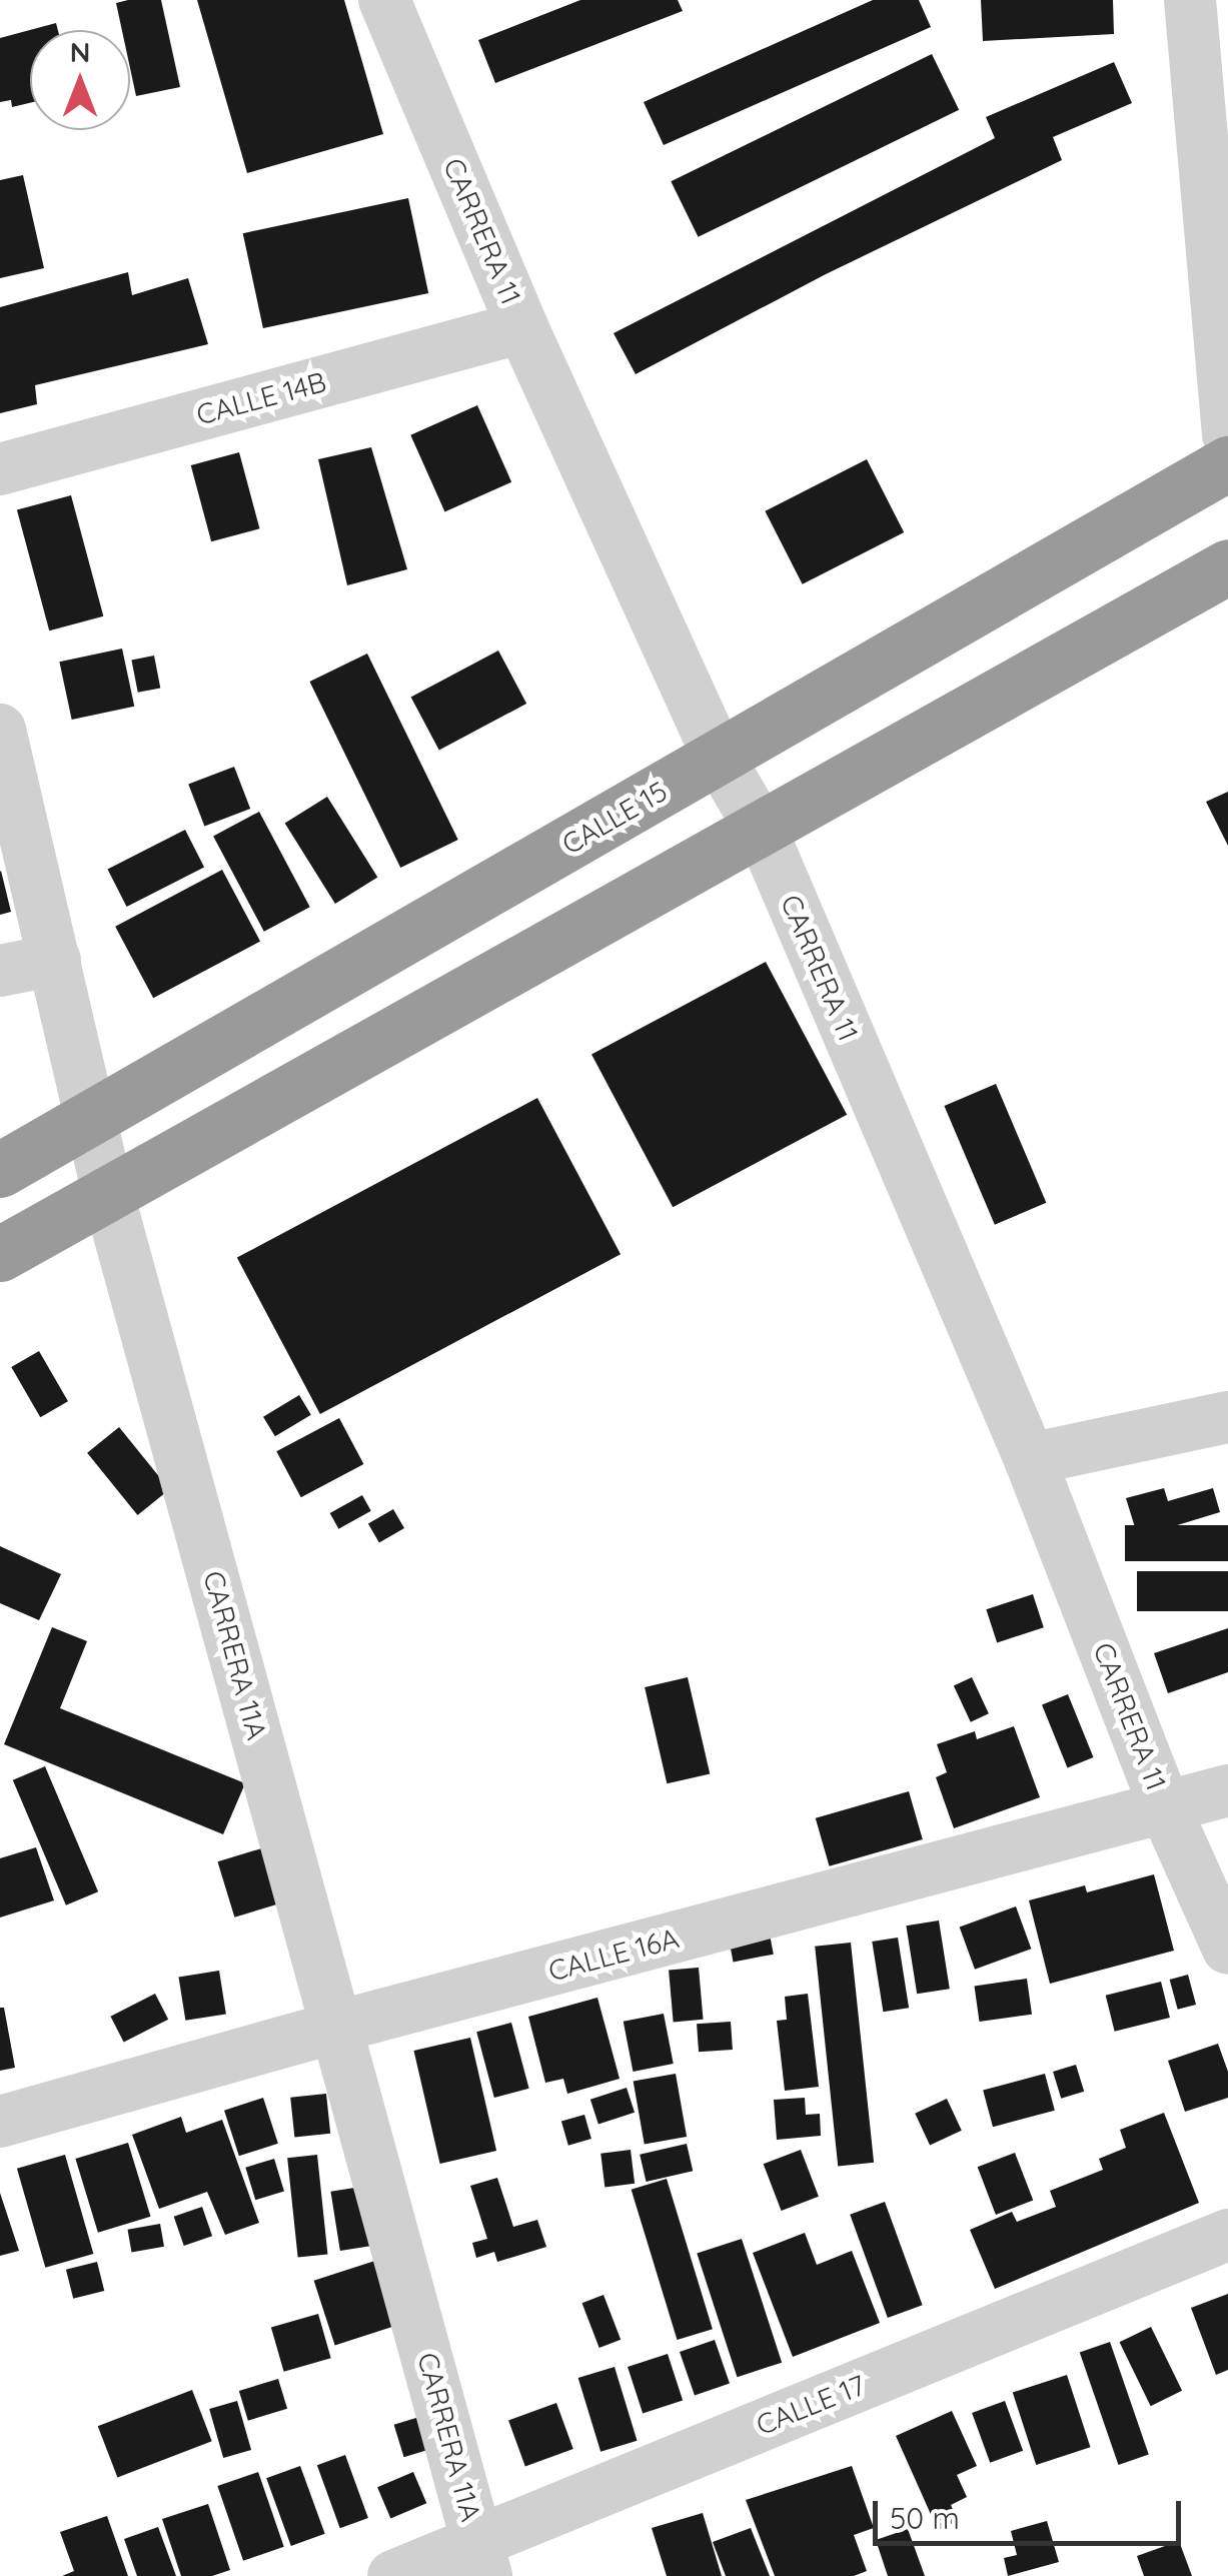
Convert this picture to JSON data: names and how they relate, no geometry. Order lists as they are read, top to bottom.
{
  "streets": {
    "highway": ["CALLE 15"],
    "street": [
      "CARRERA 11",
      "CALLE 14B",
      "CARRERA 11A",
      "CALLE 16A",
      "CALLE 17"
    ]
  },
  "crossings": [
    ["CARRERA 11", "CALLE 14B"],
    ["CARRERA 11", "CALLE 15"],
    ["CARRERA 11", "CALLE 16A"],
    ["CALLE 15", "CARRERA 11A"],
    ["CARRERA 11A", "CALLE 16A"],
    ["CARRERA 11A", "CALLE 17"]
  ],
  "scale_bar": "50 m",
  "north": "top"
}
